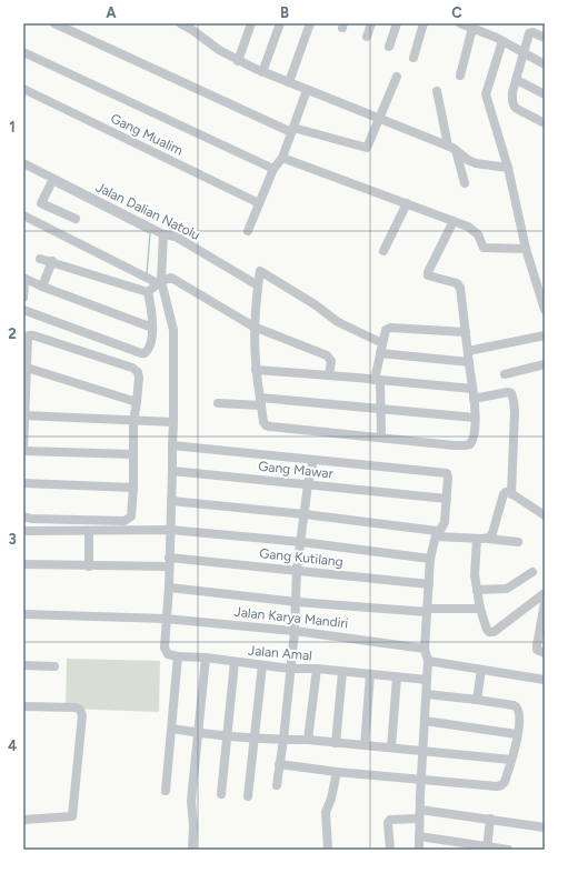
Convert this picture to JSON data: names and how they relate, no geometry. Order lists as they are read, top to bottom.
{
  "streets": {
    "street": [
      "Gang Mualim",
      "Jalan Dalian Natolu",
      "Gang Mawar",
      "Gang Kutilang",
      "Jalan Karya Mandiri",
      "Jalan Amal"
    ]
  },
  "grid": {
    "columns": ["A", "B", "C"],
    "rows": [
      "1",
      "2",
      "3",
      "4"
    ]
  }
}
